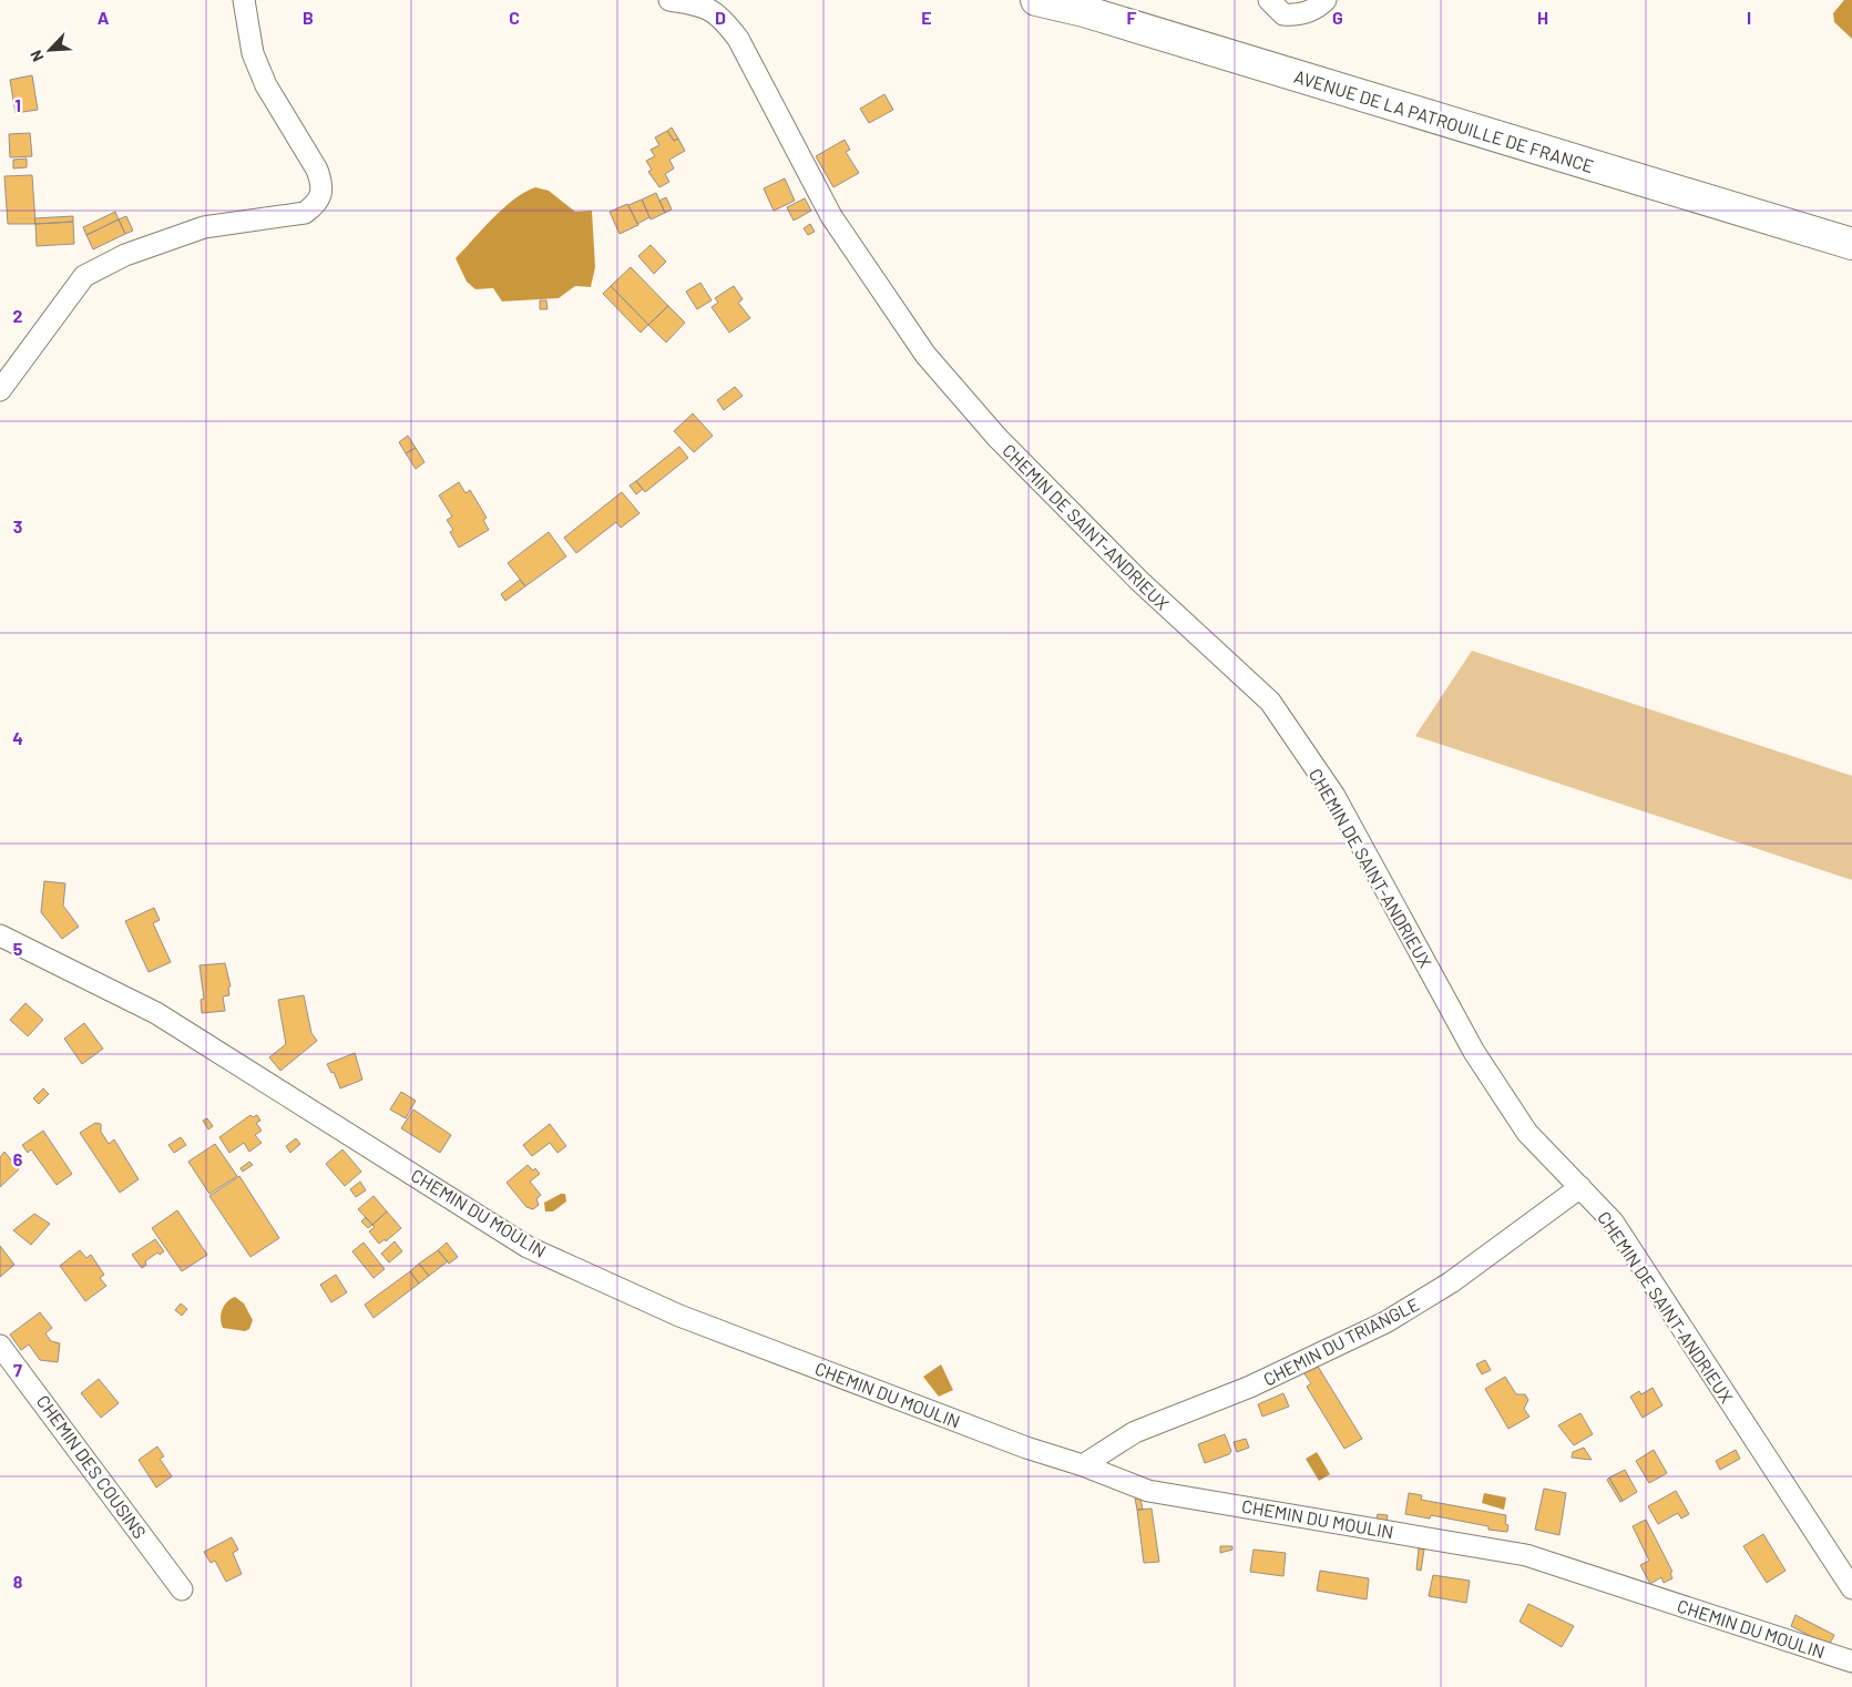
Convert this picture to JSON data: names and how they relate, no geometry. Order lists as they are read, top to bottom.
{
  "streets": {
    "main road": ["AVENUE DE LA PATROUILLE DE FRANCE"],
    "street": [
      "CHEMIN DE SAINT-ANDRIEUX",
      "CHEMIN DU MOULIN",
      "CHEMIN DU TRIANGLE",
      "CHEMIN DES COUSINS"
    ]
  },
  "crossings": [
    ["CHEMIN DE SAINT-ANDRIEUX", "CHEMIN DU TRIANGLE"],
    ["CHEMIN DU MOULIN", "CHEMIN DU TRIANGLE"]
  ],
  "north": "bottom left",
  "grid": {
    "columns": [
      "A",
      "B",
      "C",
      "D",
      "E",
      "F",
      "G",
      "H",
      "I"
    ],
    "rows": [
      "1",
      "2",
      "3",
      "4",
      "5",
      "6",
      "7",
      "8"
    ]
  }
}
